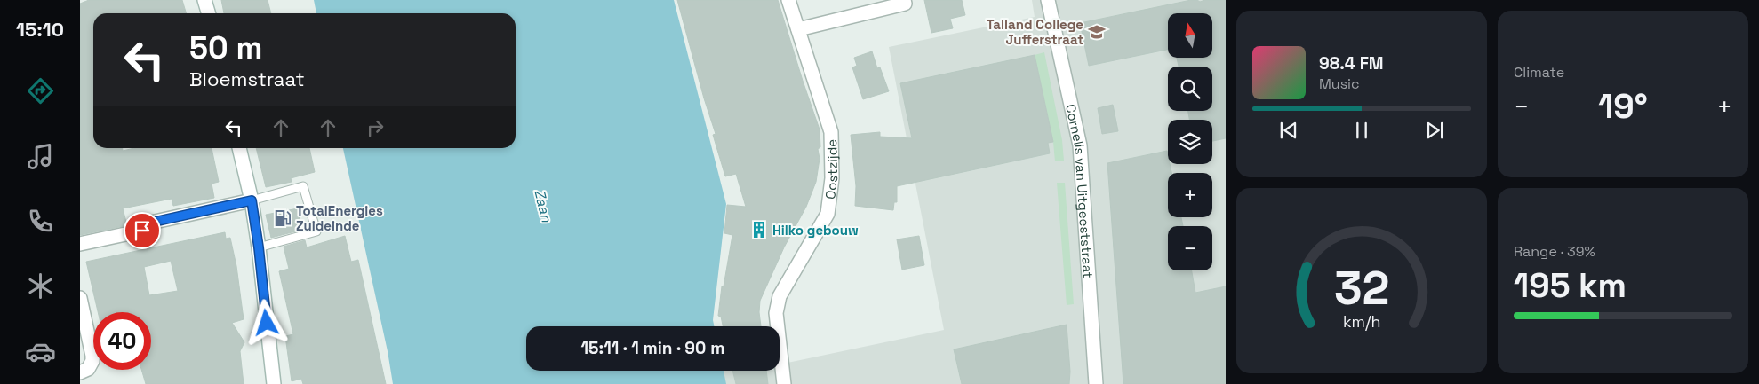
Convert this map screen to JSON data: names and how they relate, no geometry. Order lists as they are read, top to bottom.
{
  "streets": {
    "street": ["Oostzijde", "Cornelis van Uitgeeststraat"]
  },
  "water": ["Zaan"],
  "places": {
    "school or university": ["Talland College Jufferstraat"],
    "fuel station": ["TotalEnergies Zuideinde"],
    "building": ["Hilko gebouw"]
  },
  "north": "top",
  "page": {
    "tabs": "15:10",
    "tile": [
      "Climate",
      ["Range · 39%", "195 km"]
    ],
    "map_buttons": ["+", "−"],
    "turn": ["50 m", "Bloemstraat"],
    "song": ["98.4 FM", "Music"],
    "heat": ["−", "19°", "+"],
    "limit": "40",
    "trip": "15:11 · 1 min · 90 m",
    "gauge": ["32", "km/h"]
  }
}
